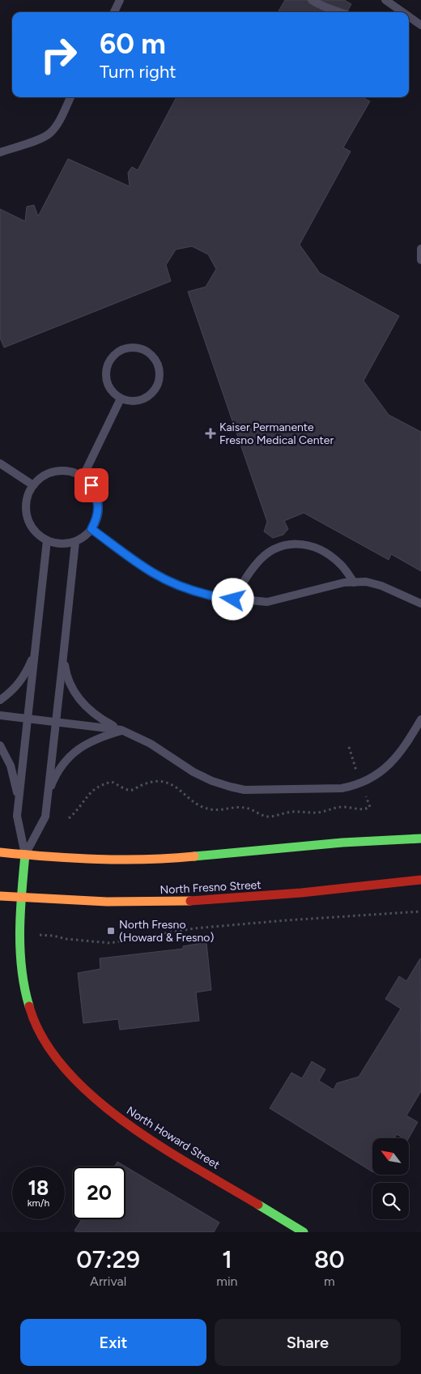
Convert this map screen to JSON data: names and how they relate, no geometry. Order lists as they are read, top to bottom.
{
  "streets": {
    "main road": ["North Fresno Street", "North Howard Street"]
  },
  "crossings": [
    ["North Fresno Street", "North Howard Street"]
  ],
  "places": {
    "health": ["Kaiser Permanente Fresno Medical Center"],
    "transit": ["North Fresno (Howard & Fresno)"]
  },
  "north": "top left",
  "page": {
    "turn": ["60 m", "Turn right"],
    "speed": "18 km/h",
    "limit": "20",
    "eta": [
      "07:29",
      "Arrival",
      "1",
      "min",
      "80",
      "m"
    ],
    "buttons": ["Exit", "Share"]
  }
}
